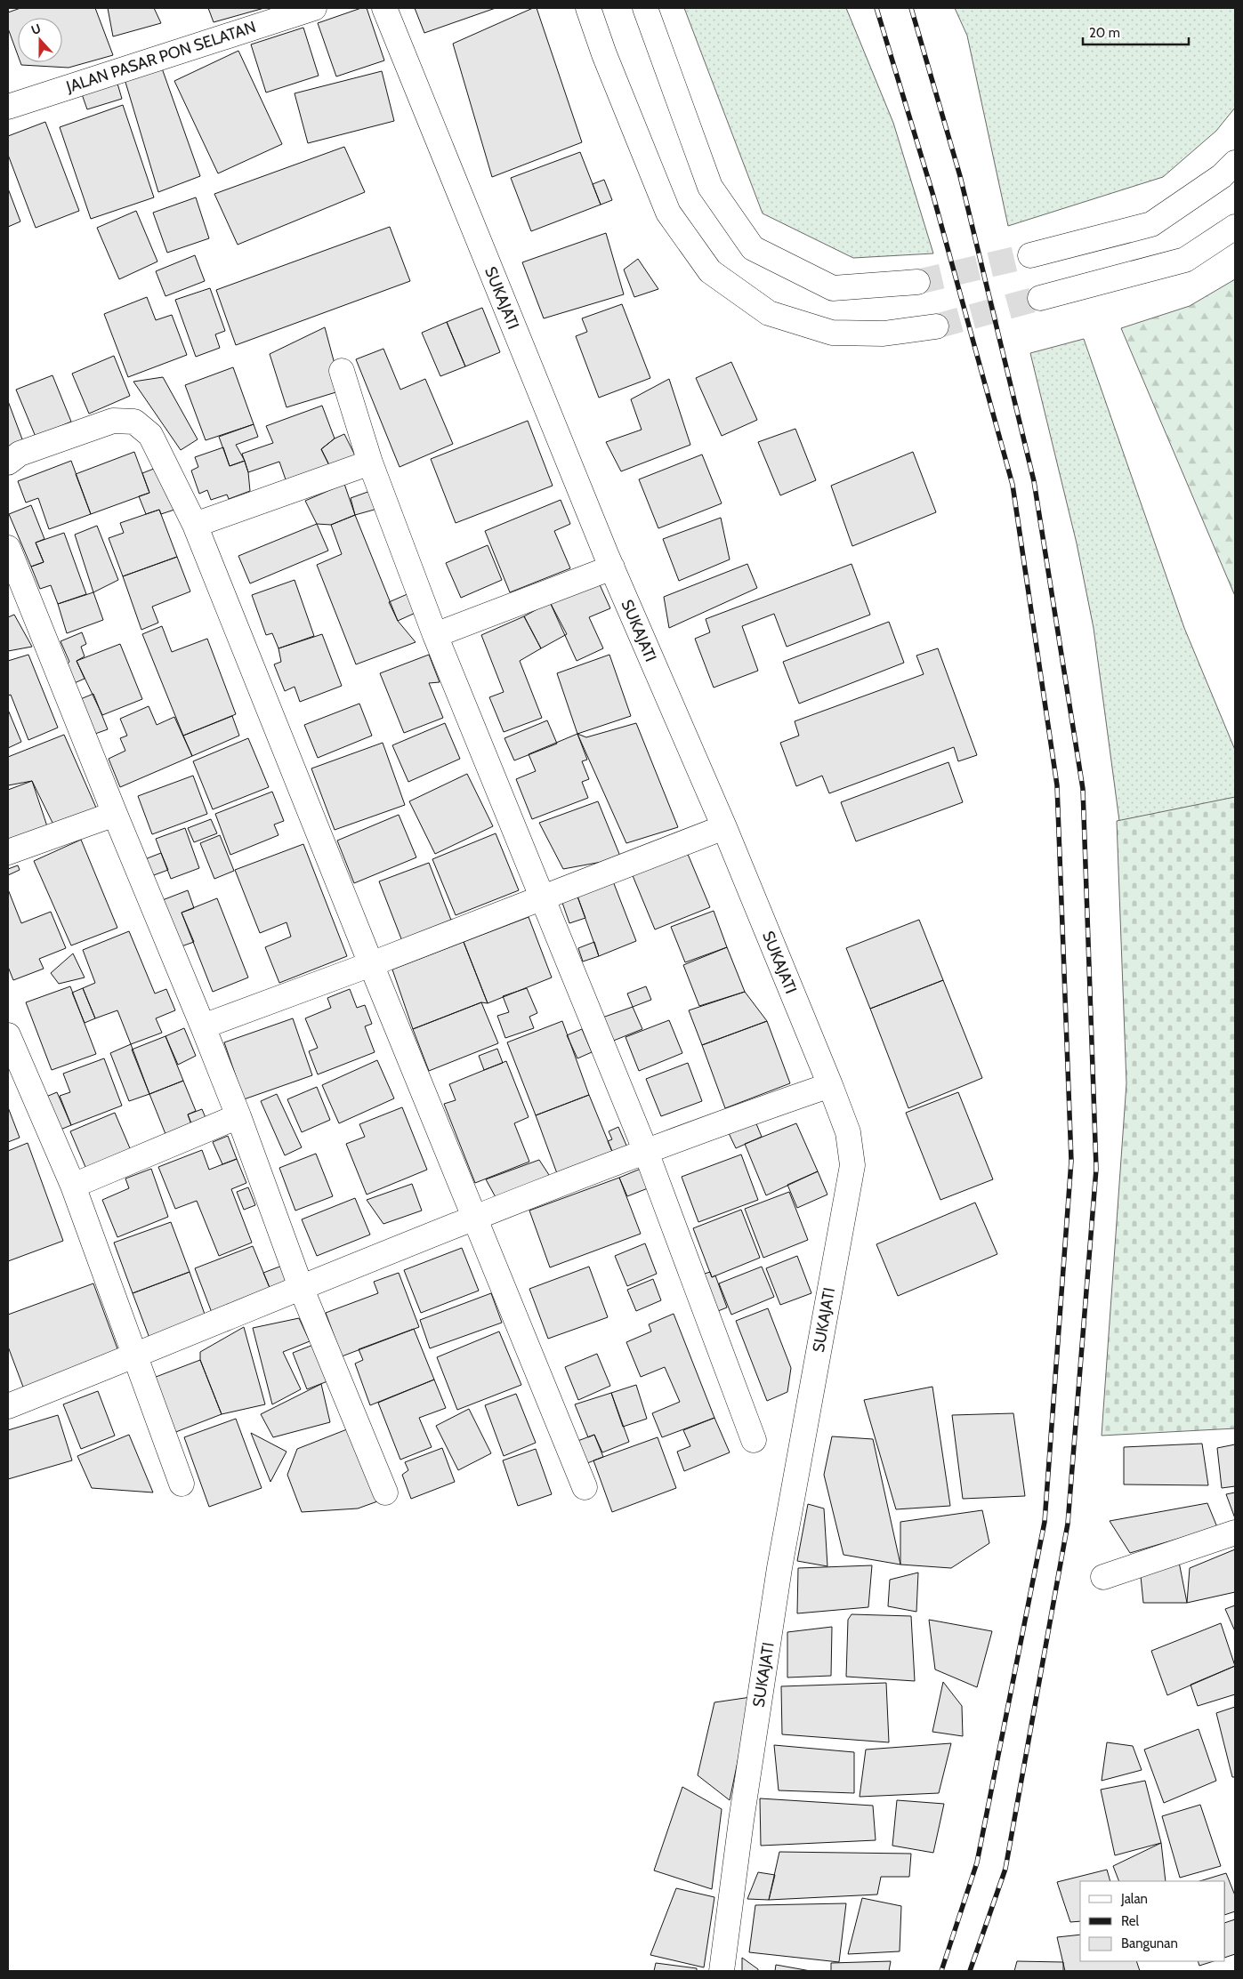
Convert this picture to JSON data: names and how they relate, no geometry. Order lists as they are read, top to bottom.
{
  "streets": {
    "street": ["JALAN PASAR PON SELATAN", "SUKAJATI"]
  },
  "legend": ["Jalan", "Rel", "Bangunan"],
  "scale_bar": "20 m",
  "north": "top"
}
